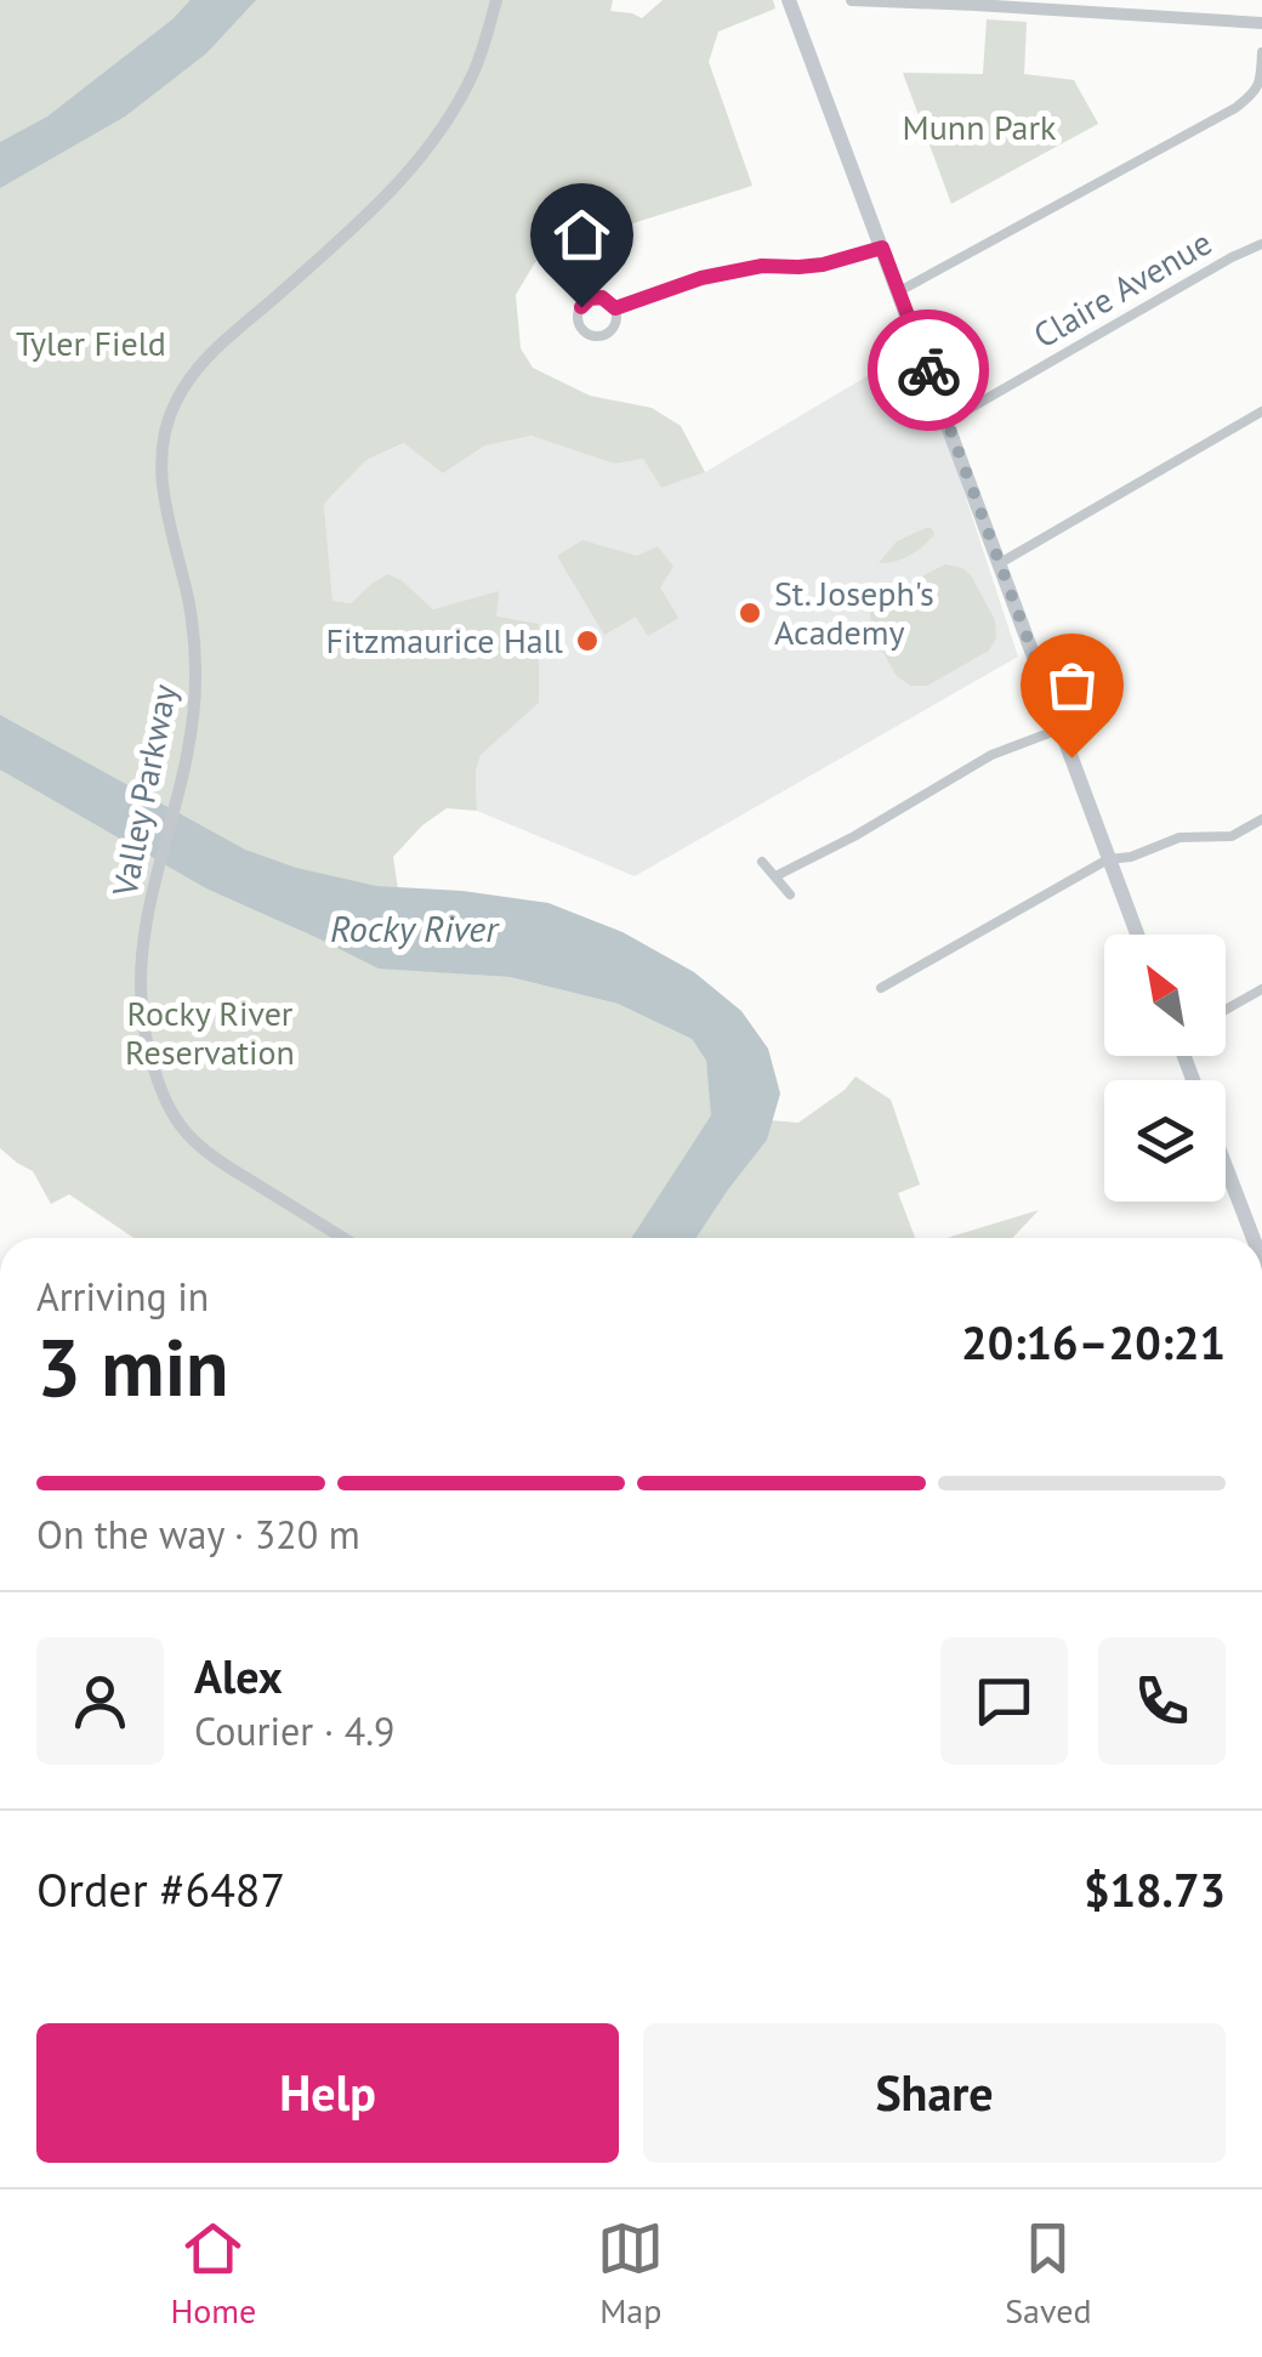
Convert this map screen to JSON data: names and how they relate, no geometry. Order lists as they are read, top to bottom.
{
  "streets": {
    "street": ["Claire Avenue", "Valley Parkway"]
  },
  "water": ["Rocky River"],
  "parks": ["Munn Park", "Tyler Field", "Rocky River Reservation"],
  "places": ["St. Joseph's Academy", "Fitzmaurice Hall"],
  "north": "top left",
  "page": {
    "heading": ["3 min", "Arriving in", "20:16–20:21"],
    "panel": [
      "Alex",
      "Courier · 4.9",
      "Order #6487",
      "$18.73"
    ],
    "bar": "On the way · 320 m",
    "buttons": ["Help", "Share"],
    "tabs": ["Home", "Map", "Saved"]
  }
}
